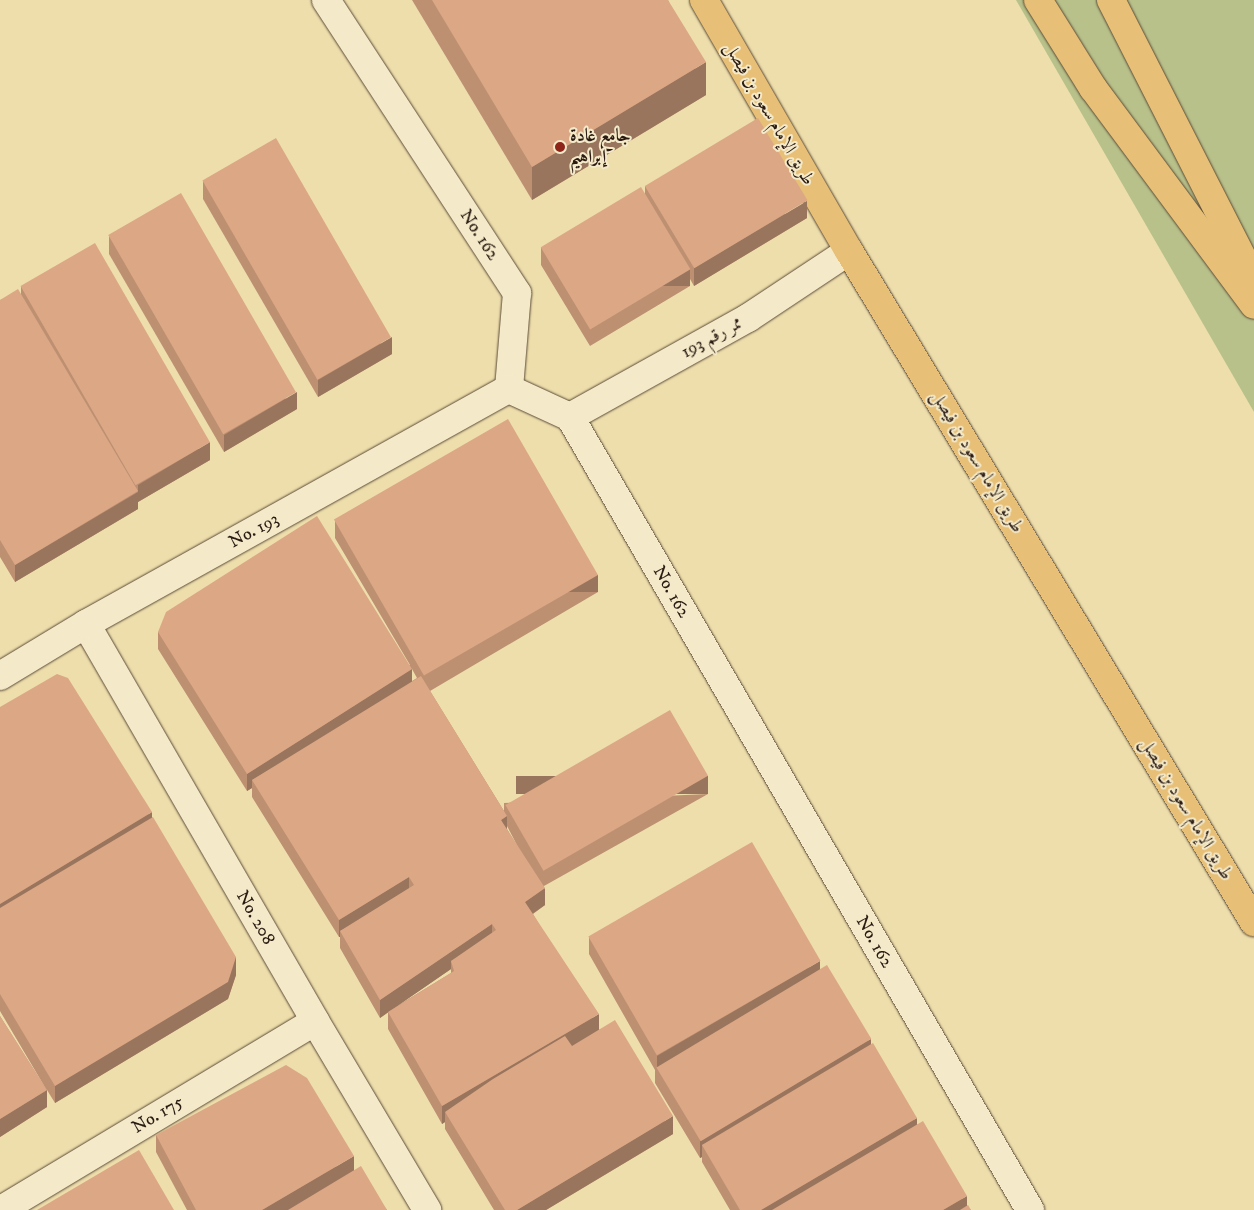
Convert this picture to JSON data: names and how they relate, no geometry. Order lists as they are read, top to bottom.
{
  "streets": {
    "main road": ["طريق الإمام سعود بن فيصل"],
    "street": [
      "No. 162",
      "ممر رقم 193",
      "No. 193",
      "No. 208",
      "No. 175"
    ]
  },
  "crossings": [
    ["طريق الإمام سعود بن فيصل", "ممر رقم 193"],
    ["No. 162", "ممر رقم 193"],
    ["No. 162", "No. 193"],
    ["No. 193", "No. 208"],
    ["No. 208", "No. 175"]
  ],
  "places": ["جامع غادة إبراهيم"]
}
